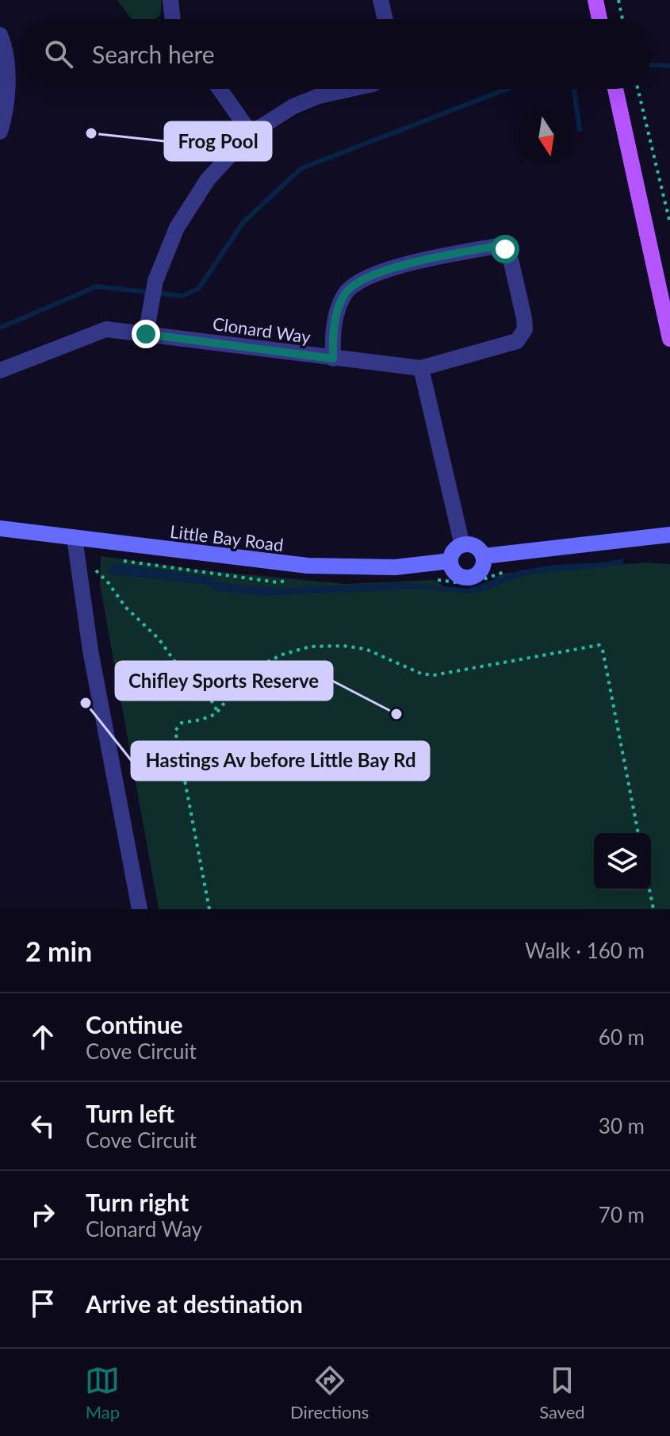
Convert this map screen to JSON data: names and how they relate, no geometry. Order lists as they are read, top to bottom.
{
  "streets": {
    "street": ["Clonard Way", "Little Bay Road"]
  },
  "places": ["Frog Pool", "Hastings Av before Little Bay Rd", "Chifley Sports Reserve"],
  "north": "bottom",
  "page": {
    "search": "Search here",
    "heading": ["2 min", "Walk · 160 m"],
    "list": [
      ["Continue", "Cove Circuit", "60 m"],
      ["Turn left", "Cove Circuit", "30 m"],
      ["Turn right", "Clonard Way", "70 m"],
      "Arrive at destination"
    ],
    "nav": ["Map", "Directions", "Saved"]
  }
}
